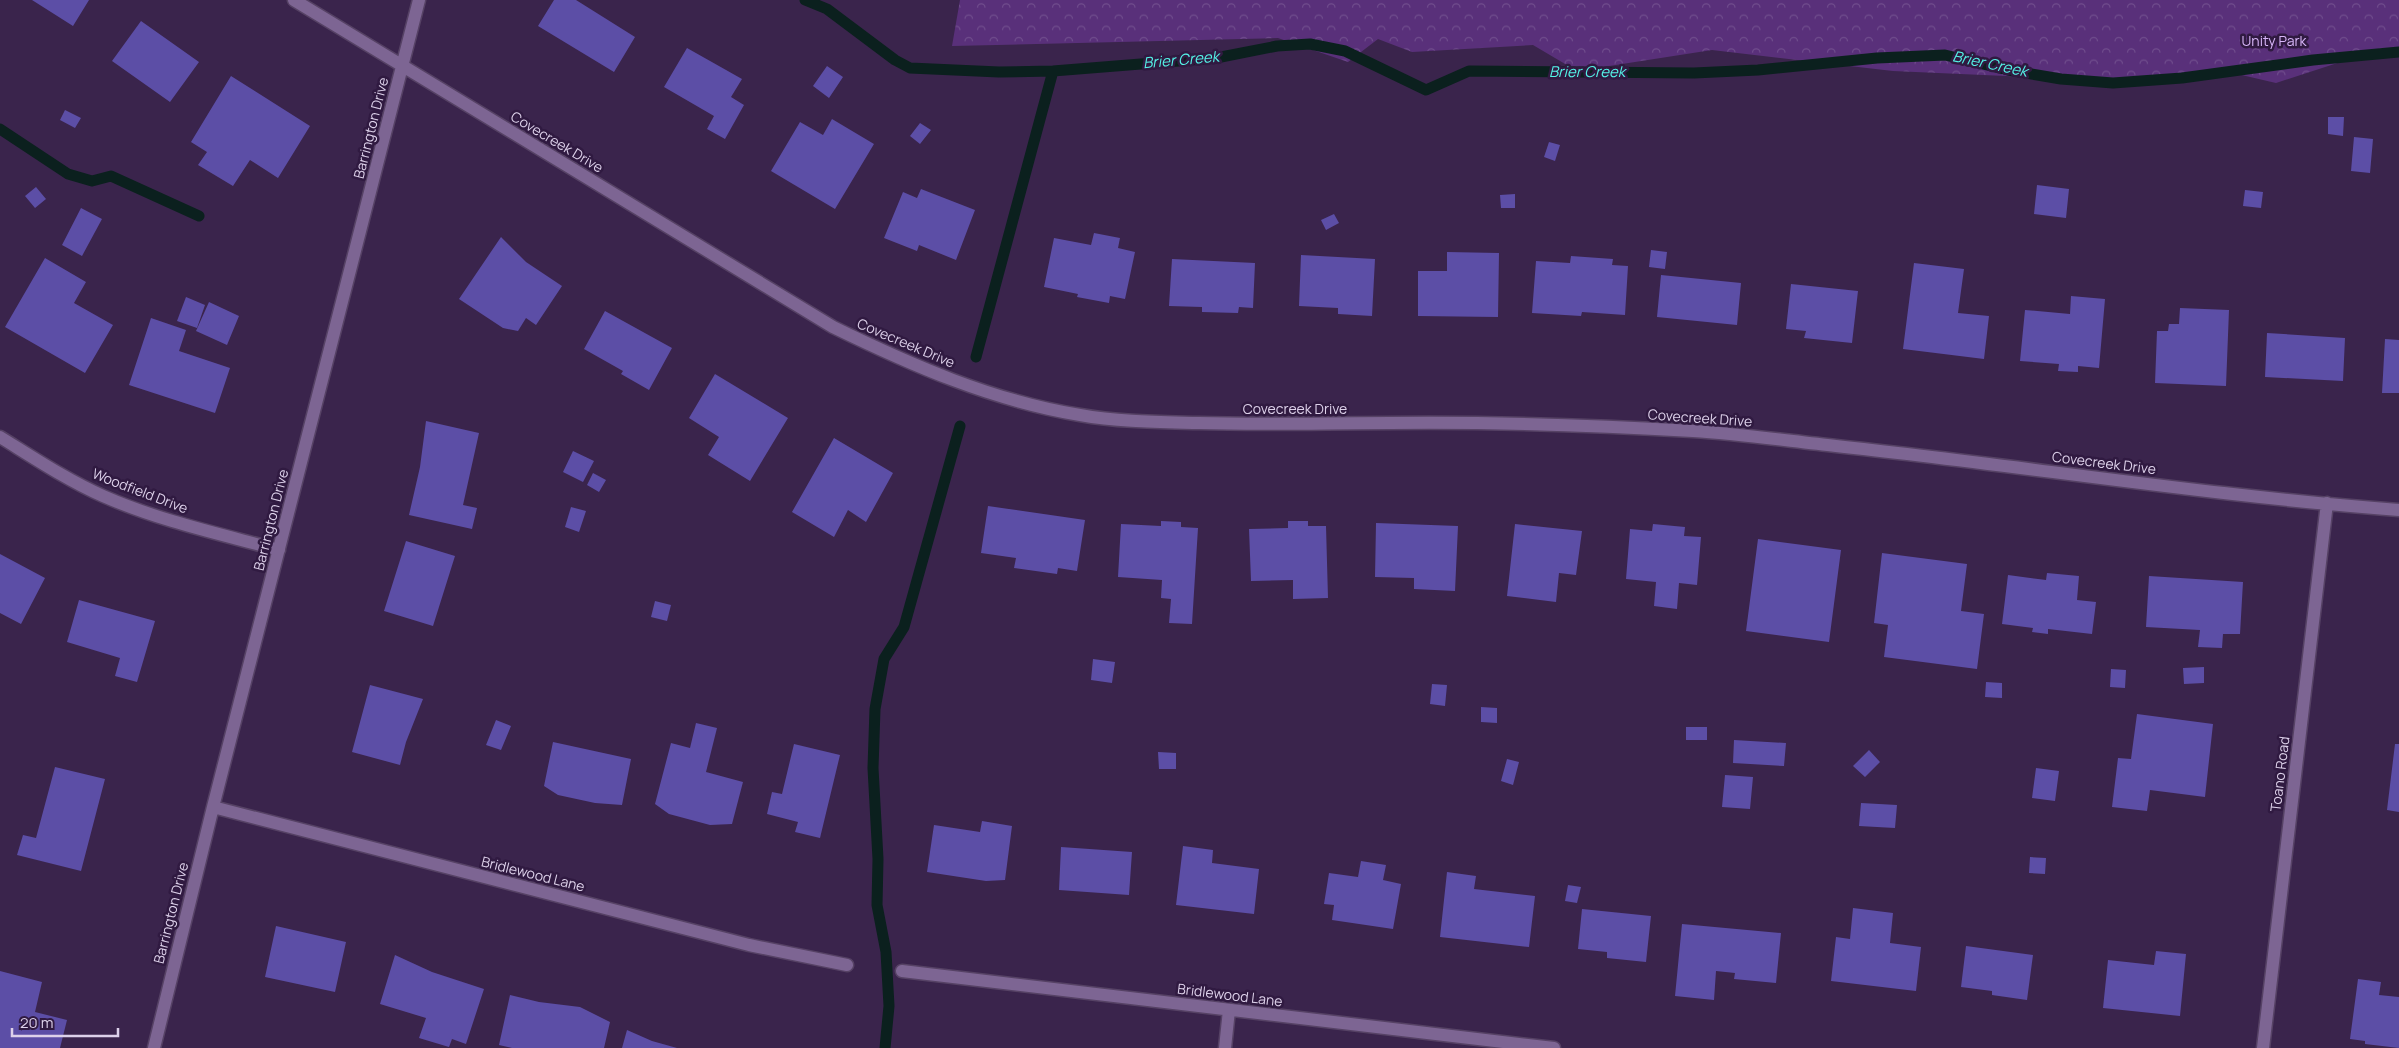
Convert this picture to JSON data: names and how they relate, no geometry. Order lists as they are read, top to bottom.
{
  "streets": {
    "street": [
      "Barrington Drive",
      "Covecreek Drive",
      "Woodfield Drive",
      "Toano Road",
      "Bridlewood Lane"
    ]
  },
  "crossings": [
    ["Barrington Drive", "Covecreek Drive"],
    ["Barrington Drive", "Woodfield Drive"],
    ["Barrington Drive", "Bridlewood Lane"],
    ["Covecreek Drive", "Toano Road"]
  ],
  "water": ["Brier Creek"],
  "parks": ["Unity Park"],
  "scale_bar": "20 m"
}
